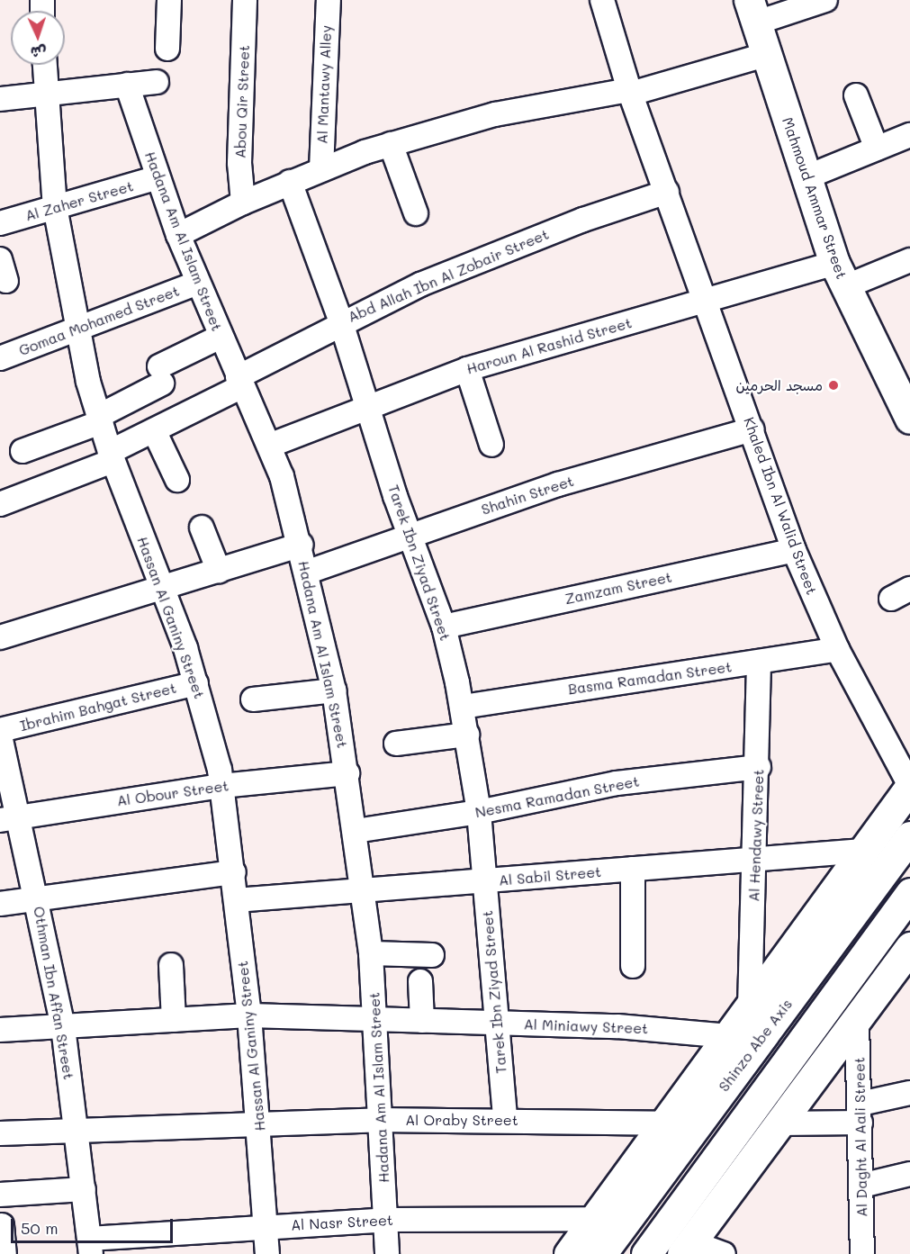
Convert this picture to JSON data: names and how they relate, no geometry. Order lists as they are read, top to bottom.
{
  "streets": {
    "street": [
      "Al Mantawy Alley",
      "Abou Qir Street",
      "Mahmoud Ammar Street",
      "Al Zaher Street",
      "Hadana Am Al Islam Street",
      "Abd Allah Ibn Al Zobair Street",
      "Gomaa Mohamed Street",
      "Haroun Al Rashid Street",
      "Shahin Street",
      "Khaled Ibn Al Walid Street",
      "Tarek Ibn Ziyad Street",
      "Zamzam Street",
      "Hassan Al Ganiny Street",
      "Basma Ramadan Street",
      "Ibrahim Bahgat Street",
      "Al Obour Street",
      "Nesma Ramadan Street",
      "Al Hendawy Street",
      "Al Sabil Street",
      "Othman Ibn Affan Street",
      "Al Miniawy Street",
      "Shinzo Abe Axis",
      "Al Oraby Street",
      "Al Daght Al Aali Street",
      "Al Nasr Street"
    ]
  },
  "crossings": [
    ["Mahmoud Ammar Street", "Haroun Al Rashid Street"],
    ["Al Zaher Street", "Hadana Am Al Islam Street"],
    ["Al Zaher Street", "Hassan Al Ganiny Street"],
    ["Hadana Am Al Islam Street", "Abd Allah Ibn Al Zobair Street"],
    ["Hadana Am Al Islam Street", "Gomaa Mohamed Street"],
    ["Hadana Am Al Islam Street", "Haroun Al Rashid Street"],
    ["Hadana Am Al Islam Street", "Shahin Street"],
    ["Hadana Am Al Islam Street", "Al Obour Street"],
    ["Hadana Am Al Islam Street", "Nesma Ramadan Street"],
    ["Hadana Am Al Islam Street", "Al Sabil Street"],
    ["Hadana Am Al Islam Street", "Al Miniawy Street"],
    ["Hadana Am Al Islam Street", "Al Oraby Street"],
    ["Hadana Am Al Islam Street", "Al Nasr Street"],
    ["Abd Allah Ibn Al Zobair Street", "Khaled Ibn Al Walid Street"],
    ["Abd Allah Ibn Al Zobair Street", "Tarek Ibn Ziyad Street"],
    ["Abd Allah Ibn Al Zobair Street", "Hassan Al Ganiny Street"],
    ["Gomaa Mohamed Street", "Hassan Al Ganiny Street"],
    ["Haroun Al Rashid Street", "Khaled Ibn Al Walid Street"],
    ["Haroun Al Rashid Street", "Tarek Ibn Ziyad Street"],
    ["Shahin Street", "Khaled Ibn Al Walid Street"],
    ["Shahin Street", "Tarek Ibn Ziyad Street"],
    ["Khaled Ibn Al Walid Street", "Zamzam Street"],
    ["Khaled Ibn Al Walid Street", "Basma Ramadan Street"],
    ["Tarek Ibn Ziyad Street", "Zamzam Street"],
    ["Tarek Ibn Ziyad Street", "Basma Ramadan Street"],
    ["Tarek Ibn Ziyad Street", "Nesma Ramadan Street"],
    ["Tarek Ibn Ziyad Street", "Al Sabil Street"],
    ["Tarek Ibn Ziyad Street", "Al Miniawy Street"],
    ["Tarek Ibn Ziyad Street", "Al Oraby Street"],
    ["Hassan Al Ganiny Street", "Ibrahim Bahgat Street"],
    ["Hassan Al Ganiny Street", "Al Obour Street"],
    ["Hassan Al Ganiny Street", "Al Sabil Street"],
    ["Hassan Al Ganiny Street", "Al Miniawy Street"],
    ["Hassan Al Ganiny Street", "Al Oraby Street"],
    ["Hassan Al Ganiny Street", "Al Nasr Street"],
    ["Basma Ramadan Street", "Al Hendawy Street"],
    ["Al Obour Street", "Othman Ibn Affan Street"],
    ["Nesma Ramadan Street", "Al Hendawy Street"],
    ["Al Hendawy Street", "Al Sabil Street"],
    ["Othman Ibn Affan Street", "Al Miniawy Street"],
    ["Othman Ibn Affan Street", "Al Oraby Street"],
    ["Othman Ibn Affan Street", "Al Nasr Street"]
  ],
  "places": ["مسجد الحرمين"],
  "scale_bar": "50 m",
  "north": "bottom"
}
